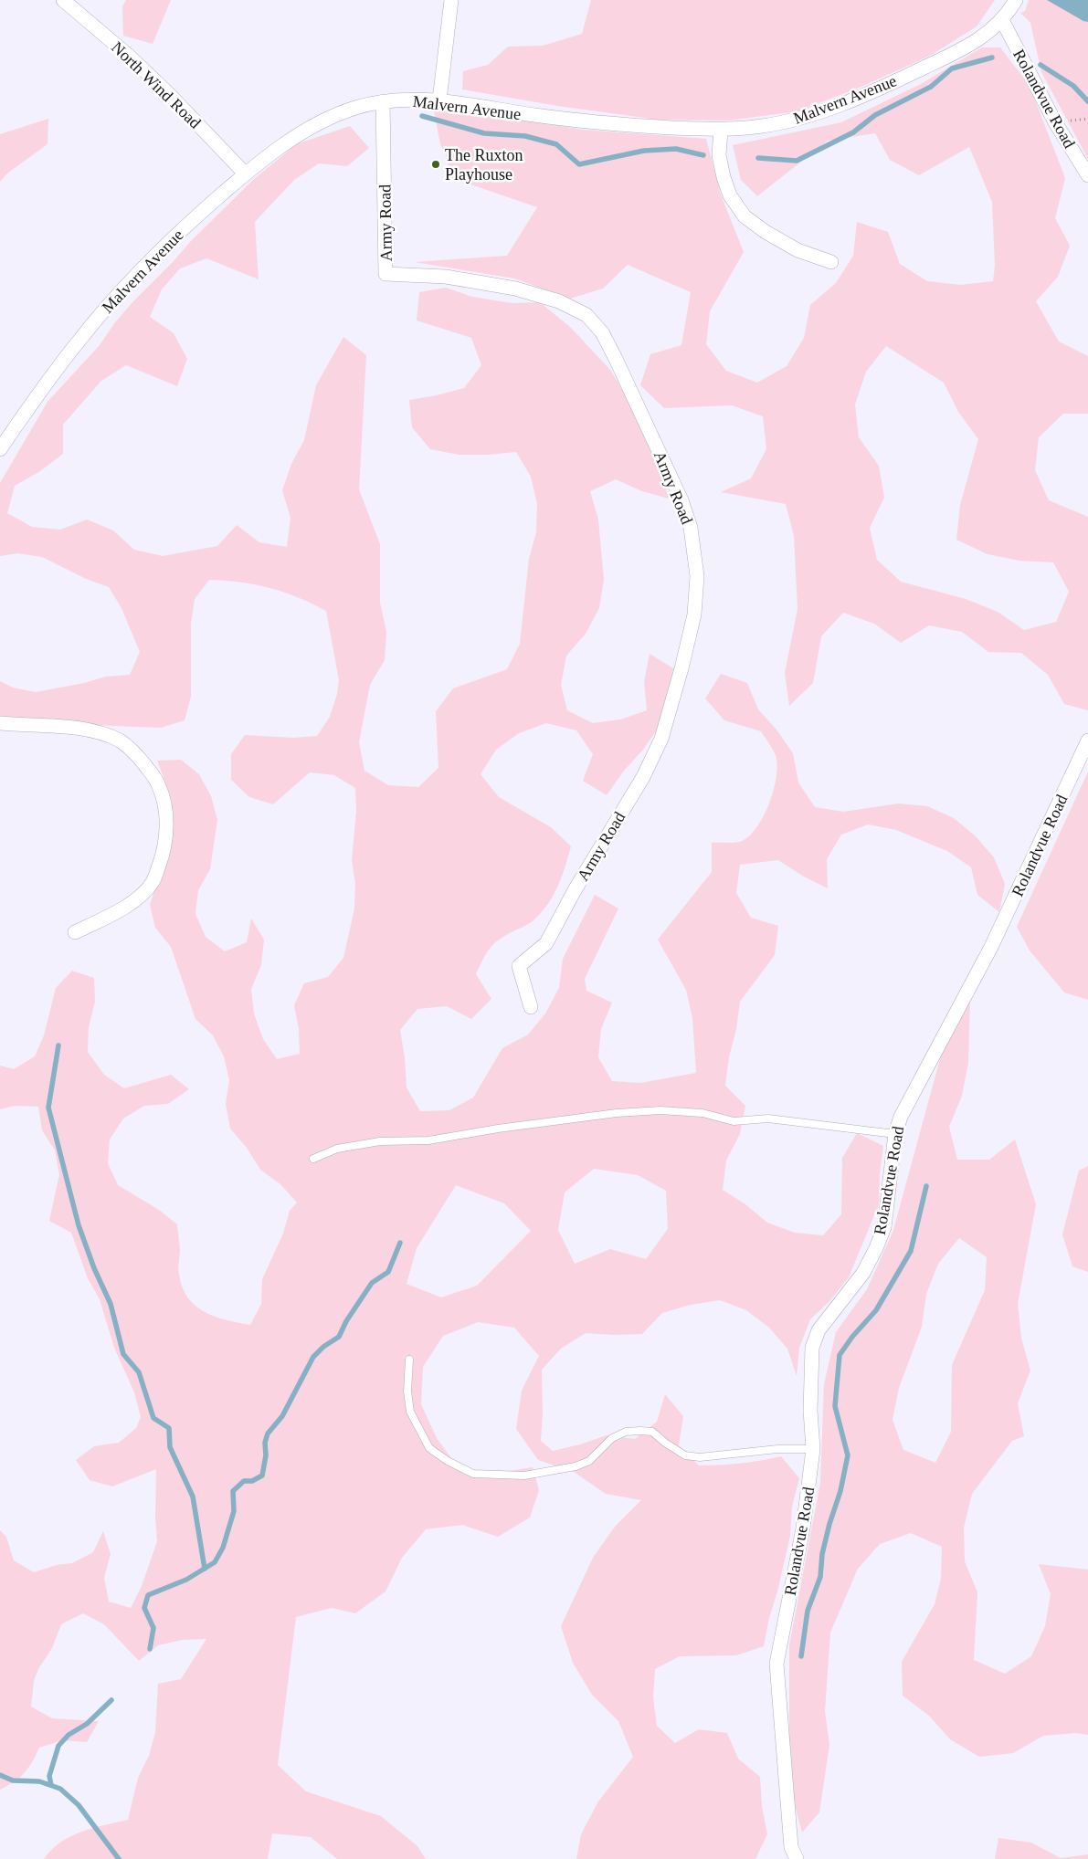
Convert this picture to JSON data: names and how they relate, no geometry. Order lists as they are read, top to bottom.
{
  "streets": {
    "street": [
      "North Wind Road",
      "Rolandvue Road",
      "Malvern Avenue",
      "Army Road"
    ]
  },
  "crossings": [
    ["North Wind Road", "Malvern Avenue"],
    ["Rolandvue Road", "Malvern Avenue"],
    ["Malvern Avenue", "Army Road"]
  ],
  "places": ["The Ruxton Playhouse"]
}
